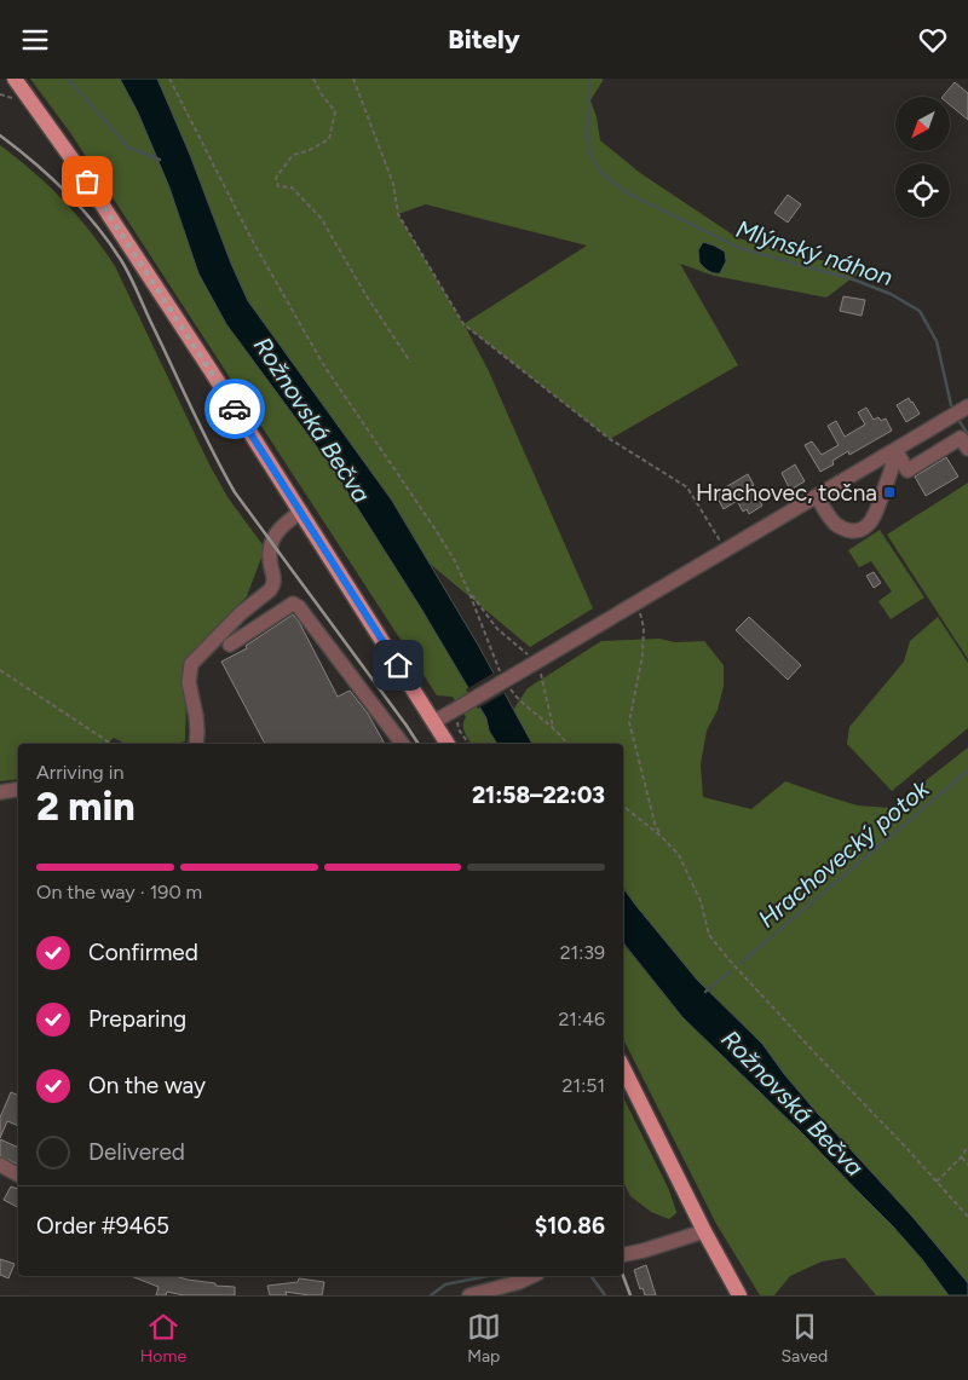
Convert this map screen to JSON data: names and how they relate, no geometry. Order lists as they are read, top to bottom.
{
  "water": ["Mlýnský náhon", "Rožnovská Bečva", "Hrachovecký potok"],
  "places": {
    "transit": ["Hrachovec, točna"]
  },
  "north": "bottom left",
  "page": {
    "header": "Bitely",
    "heading": ["2 min", "Arriving in", "21:58–22:03"],
    "panel": ["Order #9465", "$10.86"],
    "bar": "On the way · 190 m",
    "list": [
      ["Confirmed", "21:39"],
      ["Preparing", "21:46"],
      ["On the way", "21:51"],
      "Delivered"
    ],
    "tabs": ["Home", "Map", "Saved"]
  }
}
